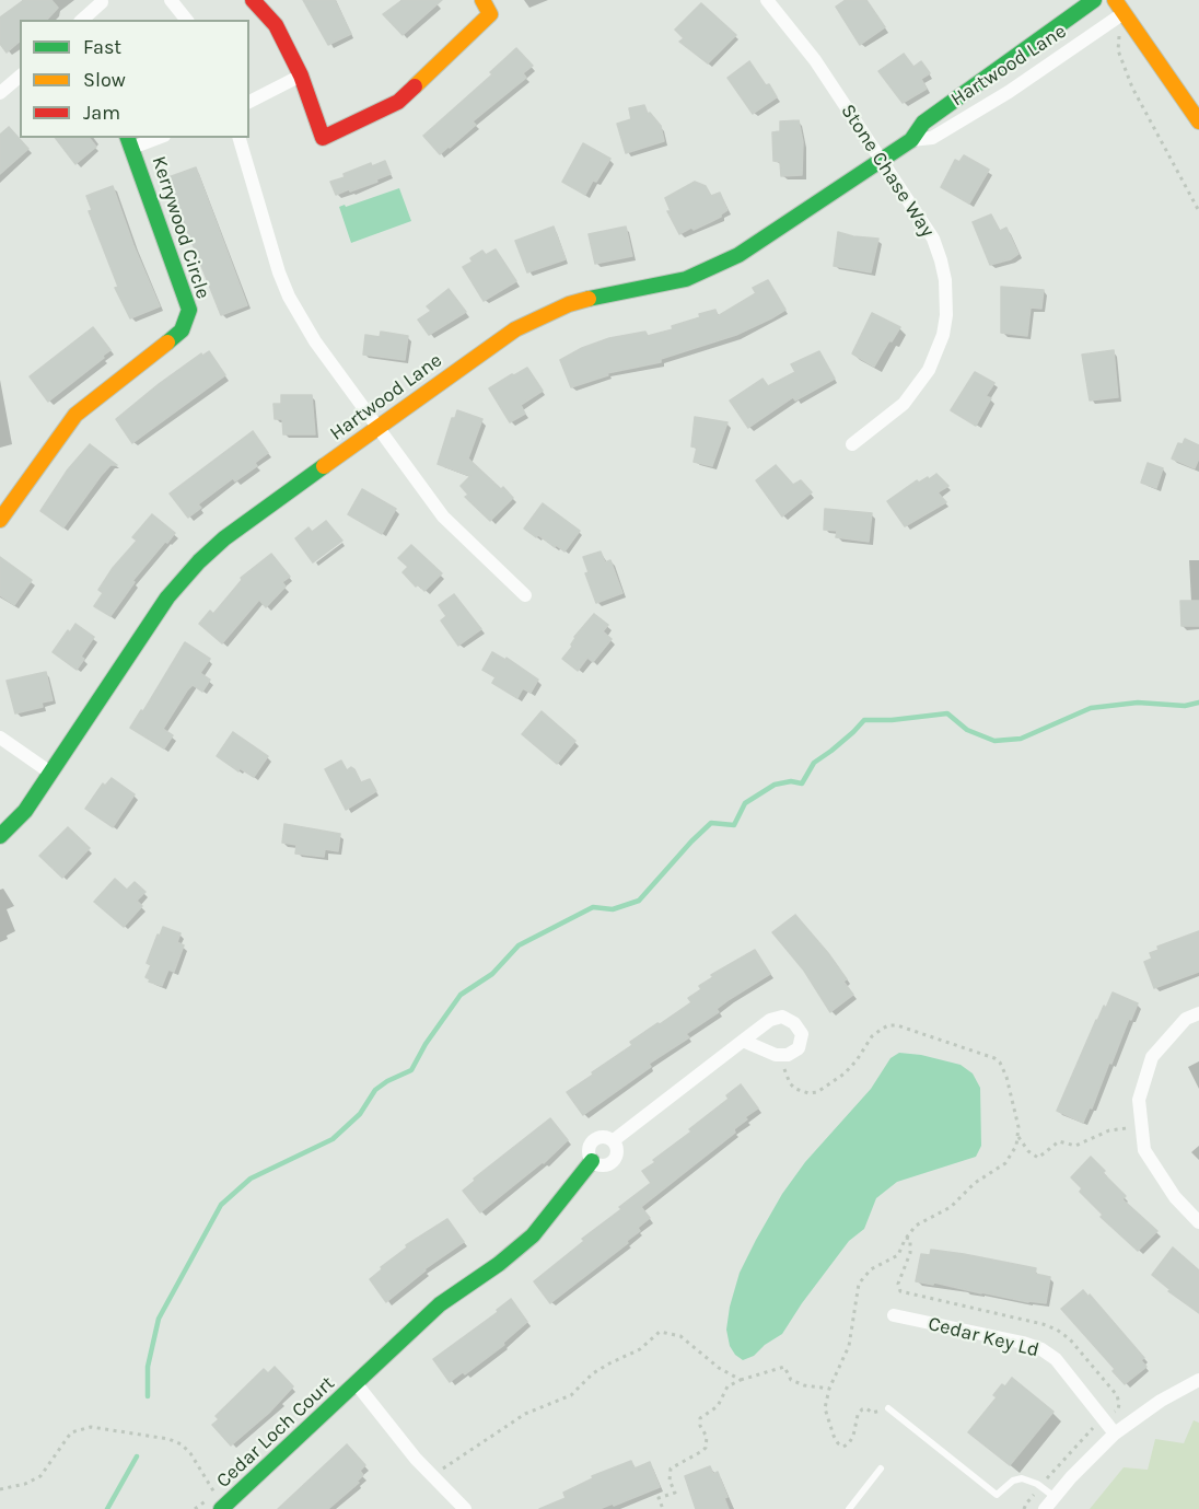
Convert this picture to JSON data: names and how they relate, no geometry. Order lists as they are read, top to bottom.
{
  "streets": {
    "street": [
      "Hartwood Lane",
      "Stone Chase Way",
      "Kerrywood Circle",
      "Cedar Key Ld",
      "Cedar Loch Court"
    ]
  },
  "crossings": [
    ["Hartwood Lane", "Stone Chase Way"]
  ],
  "legend": ["Fast", "Slow", "Jam"]
}
